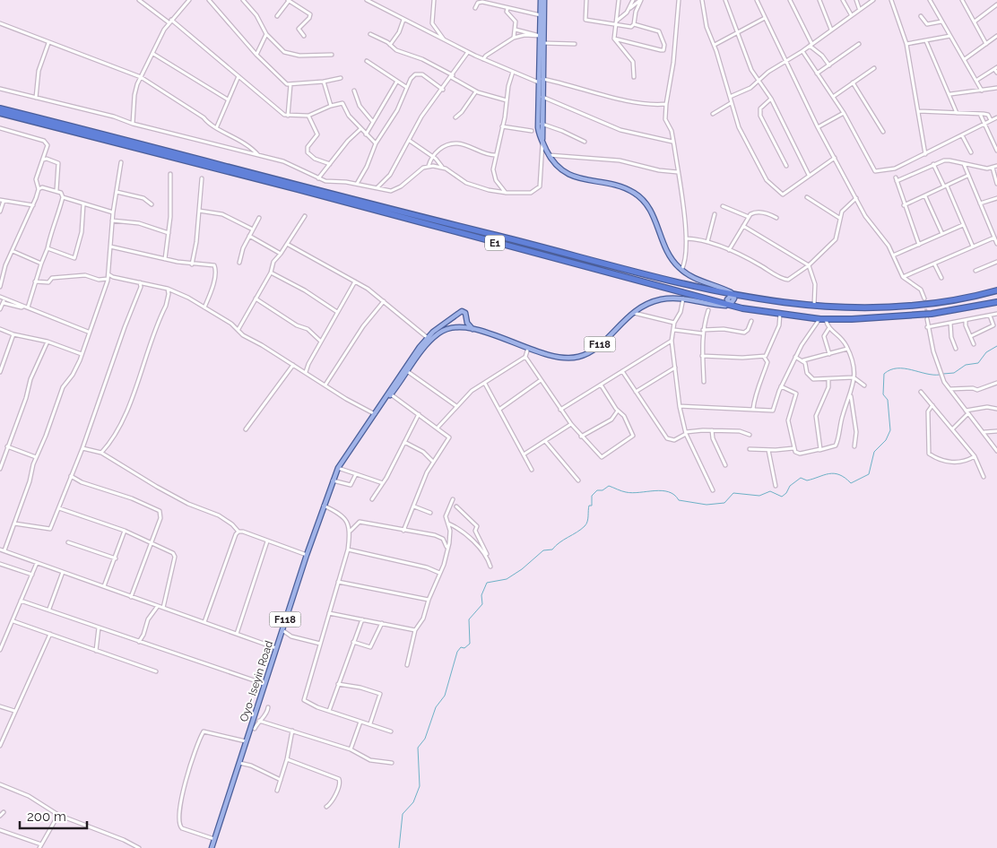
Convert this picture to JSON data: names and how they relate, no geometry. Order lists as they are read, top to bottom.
{
  "streets": {
    "highway": ["E1"],
    "main road": ["F118", "Oyo- Iseyin Road"]
  },
  "crossings": [
    ["E1", "Oyo- Iseyin Road"]
  ],
  "scale_bar": "200 m"
}
